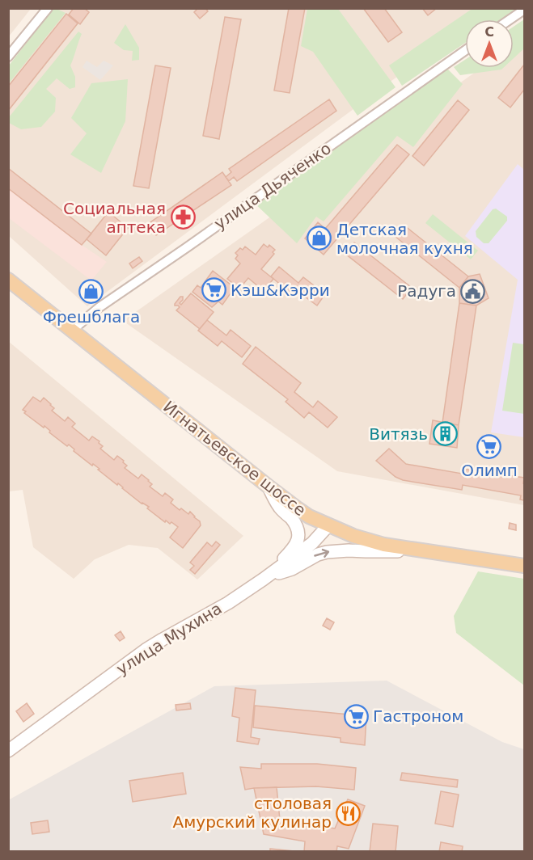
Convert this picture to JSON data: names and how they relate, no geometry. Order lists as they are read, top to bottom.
{
  "streets": {
    "main road": ["Игнатьевское шоссе", "улица Мухина"],
    "street": ["улица Дьяченко"]
  },
  "crossings": [
    ["улица Дьяченко", "Игнатьевское шоссе"],
    ["Игнатьевское шоссе", "улица Мухина"]
  ],
  "places": {
    "pharmacy": ["Социальная аптека"],
    "shop": ["Детская молочная кухня", "Фрешблага"],
    "supermarket": ["Кэш&Кэрри", "Олимп", "Гастроном"],
    "public building": ["Радуга"],
    "building": ["Витязь"],
    "restaurant": ["столовая Амурский кулинар"]
  },
  "north": "top"
}
